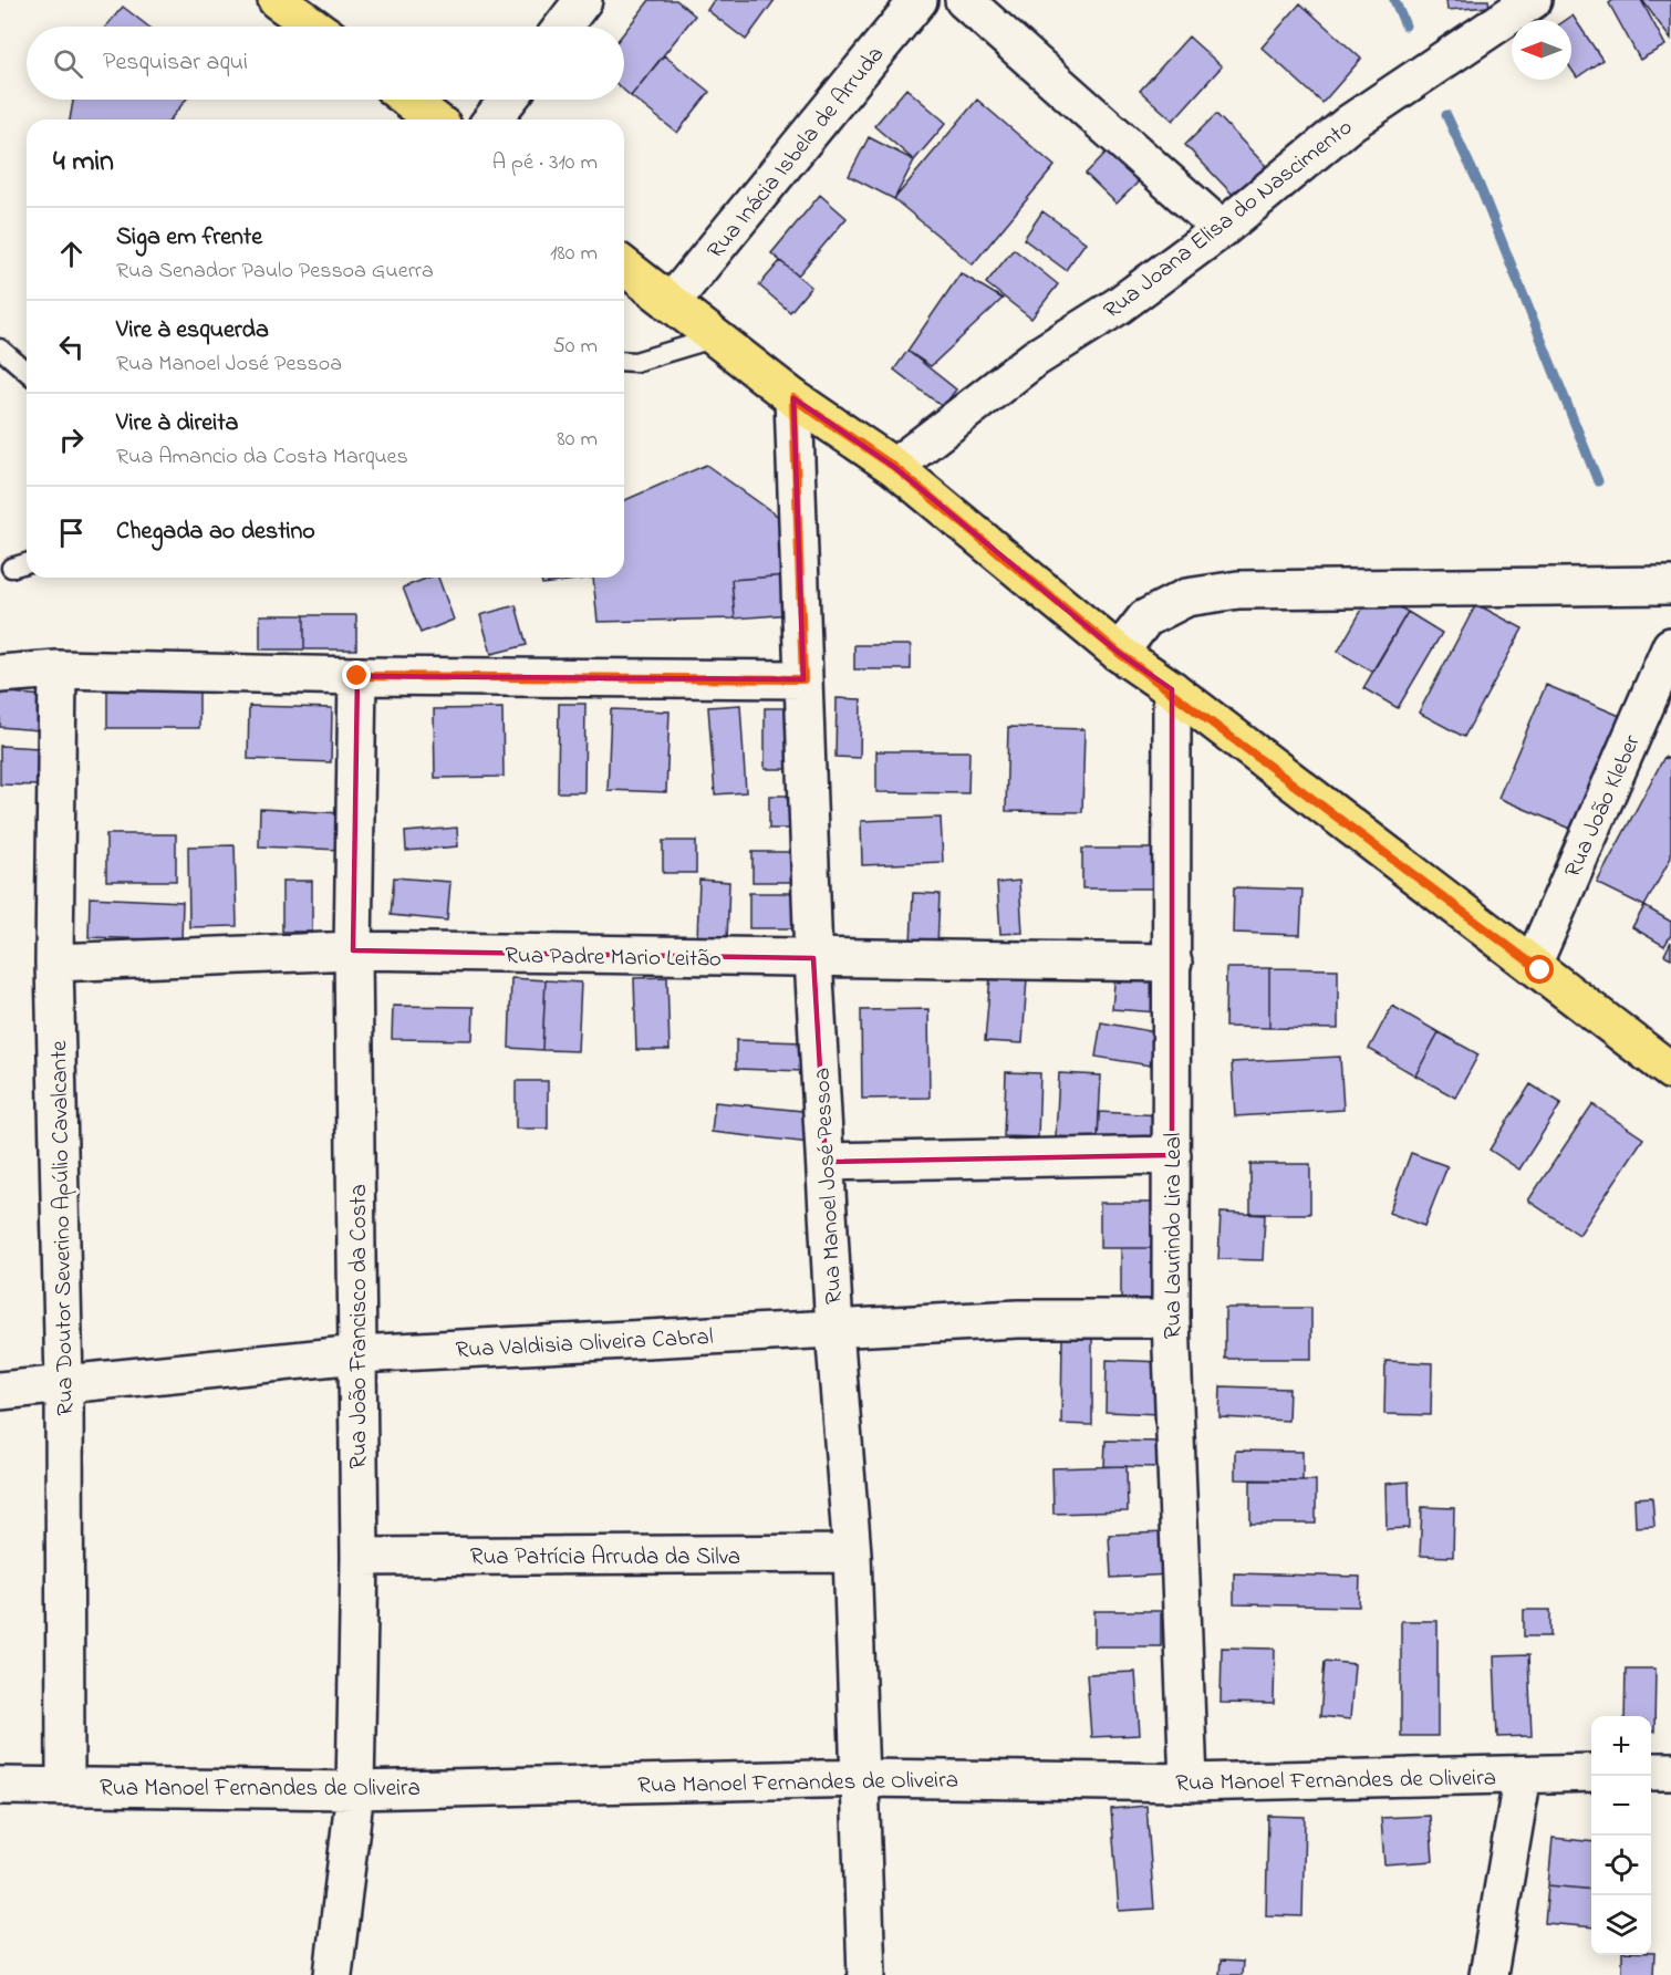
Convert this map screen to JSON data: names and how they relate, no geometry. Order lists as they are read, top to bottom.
{
  "streets": {
    "street": [
      "Rua Inácia Isbela de Arruda",
      "Rua Joana Elisa do Nascimento",
      "Rua João Kleber",
      "Rua Padre Mario Leitão",
      "Rua Manoel José Pessoa",
      "Rua Doutor Severino Apúlio Cavalcante",
      "Rua Laurindo Lira Leal",
      "Rua João Francisco da Costa",
      "Rua Valdisia Oliveira Cabral",
      "Rua Patrícia Arruda da Silva",
      "Rua Manoel Fernandes de Oliveira"
    ]
  },
  "crossings": [
    ["Rua Padre Mario Leitão", "Rua Manoel José Pessoa"],
    ["Rua Padre Mario Leitão", "Rua Doutor Severino Apúlio Cavalcante"],
    ["Rua Padre Mario Leitão", "Rua Laurindo Lira Leal"],
    ["Rua Padre Mario Leitão", "Rua João Francisco da Costa"],
    ["Rua Manoel José Pessoa", "Rua Valdisia Oliveira Cabral"],
    ["Rua Manoel José Pessoa", "Rua Patrícia Arruda da Silva"],
    ["Rua Manoel José Pessoa", "Rua Manoel Fernandes de Oliveira"],
    ["Rua Doutor Severino Apúlio Cavalcante", "Rua Valdisia Oliveira Cabral"],
    ["Rua Doutor Severino Apúlio Cavalcante", "Rua Manoel Fernandes de Oliveira"],
    ["Rua Laurindo Lira Leal", "Rua Valdisia Oliveira Cabral"],
    ["Rua Laurindo Lira Leal", "Rua Manoel Fernandes de Oliveira"],
    ["Rua João Francisco da Costa", "Rua Valdisia Oliveira Cabral"],
    ["Rua João Francisco da Costa", "Rua Patrícia Arruda da Silva"],
    ["Rua João Francisco da Costa", "Rua Manoel Fernandes de Oliveira"]
  ],
  "north": "left",
  "page": {
    "search": "Pesquisar aqui",
    "heading": ["4 min", "A pé · 310 m"],
    "list": [
      ["Siga em frente", "Rua Senador Paulo Pessoa Guerra", "180 m"],
      ["Vire à esquerda", "Rua Manoel José Pessoa", "50 m"],
      ["Vire à direita", "Rua Amancio da Costa Marques", "80 m"],
      "Chegada ao destino"
    ],
    "map_buttons": ["+", "−"]
  }
}
